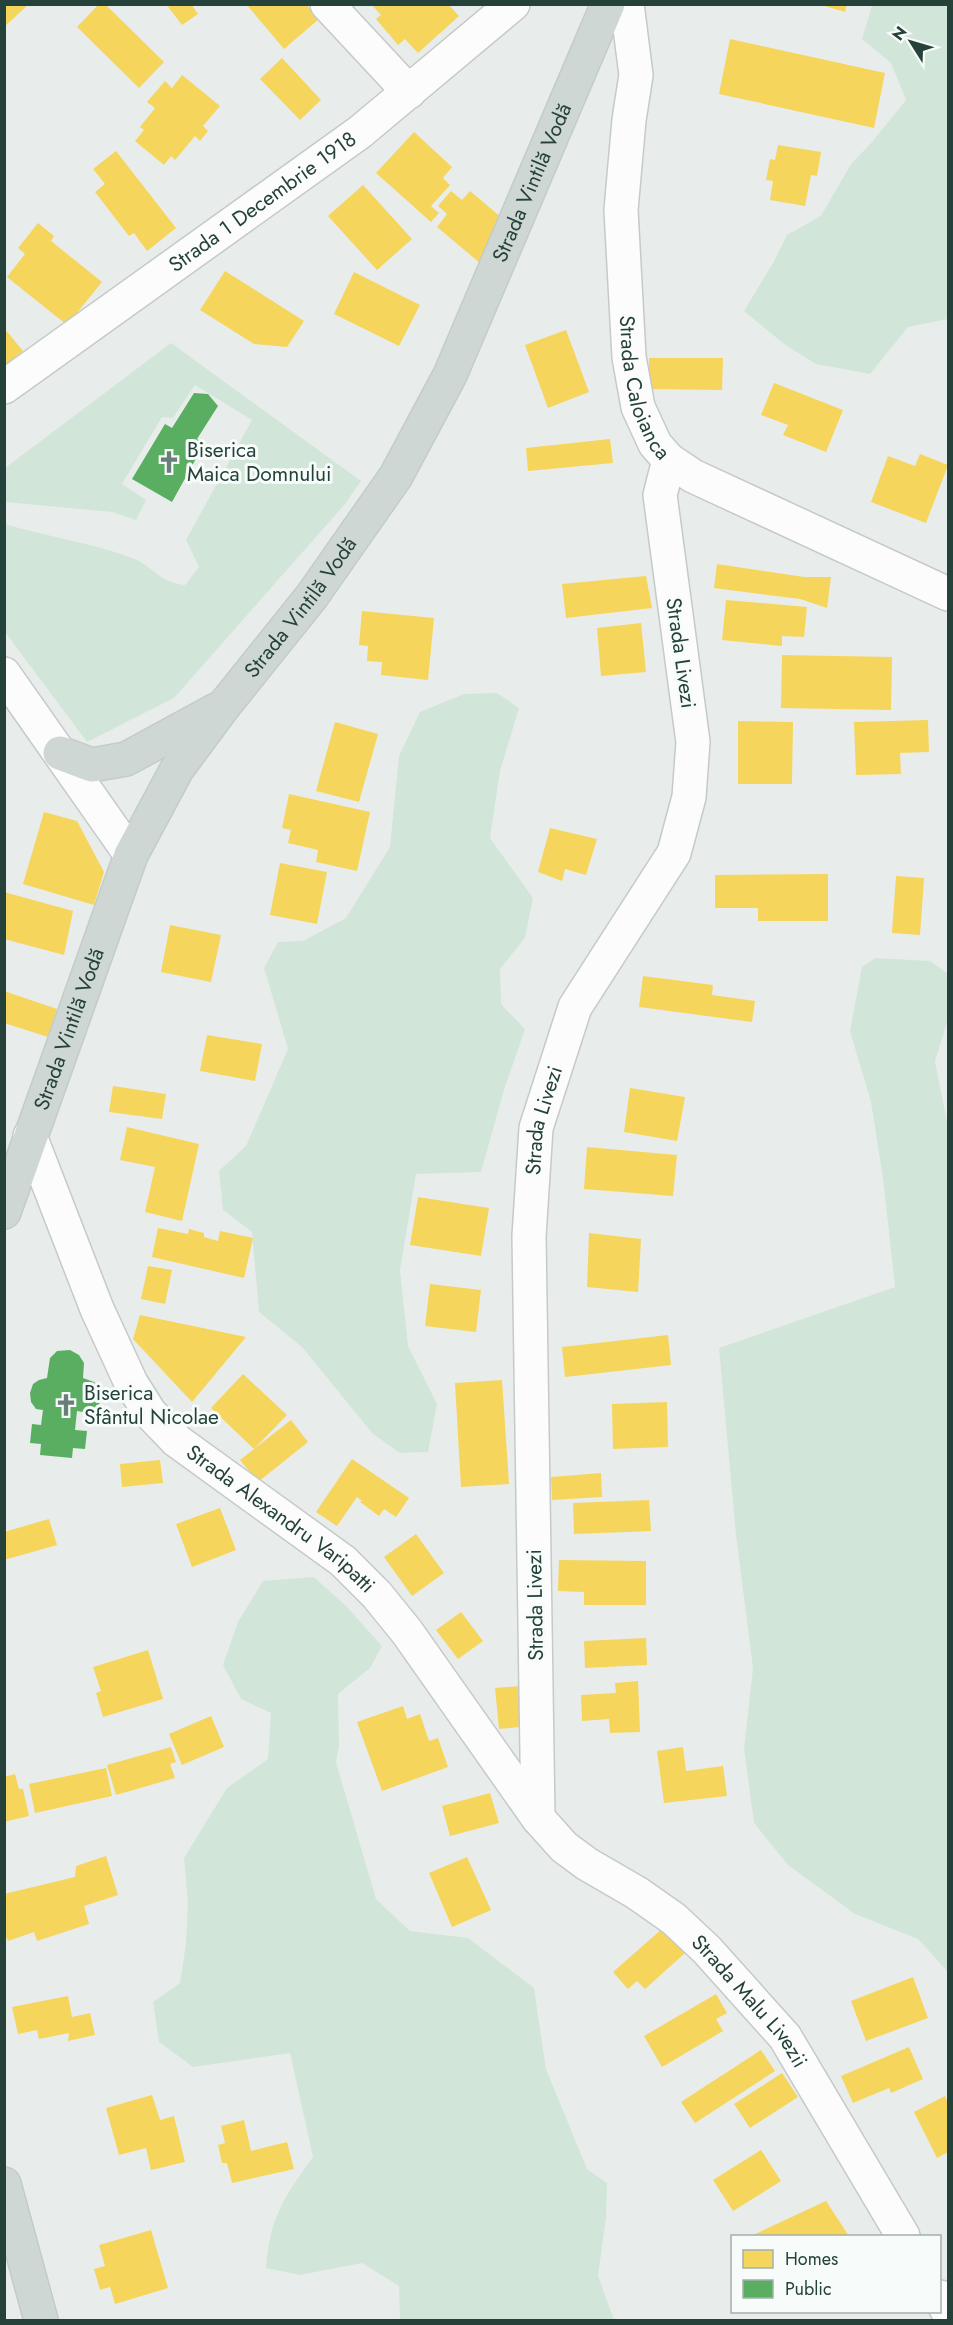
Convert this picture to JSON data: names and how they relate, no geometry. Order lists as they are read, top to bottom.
{
  "streets": {
    "main road": ["Strada Vintilă Vodă"],
    "street": [
      "Strada 1 Decembrie 1918",
      "Strada Caloianca",
      "Strada Livezi",
      "Strada Alexandru Varipatti",
      "Strada Malu Livezii"
    ]
  },
  "crossings": [
    ["Strada Vintilă Vodă", "Strada Alexandru Varipatti"],
    ["Strada Caloianca", "Strada Livezi"],
    ["Strada Livezi", "Strada Alexandru Varipatti"],
    ["Strada Livezi", "Strada Malu Livezii"],
    ["Strada Alexandru Varipatti", "Strada Malu Livezii"]
  ],
  "places": {
    "church": ["Biserica Maica Domnului", "Biserica Sfântul Nicolae"]
  },
  "legend": ["Homes", "Public"],
  "north": "top left"
}
